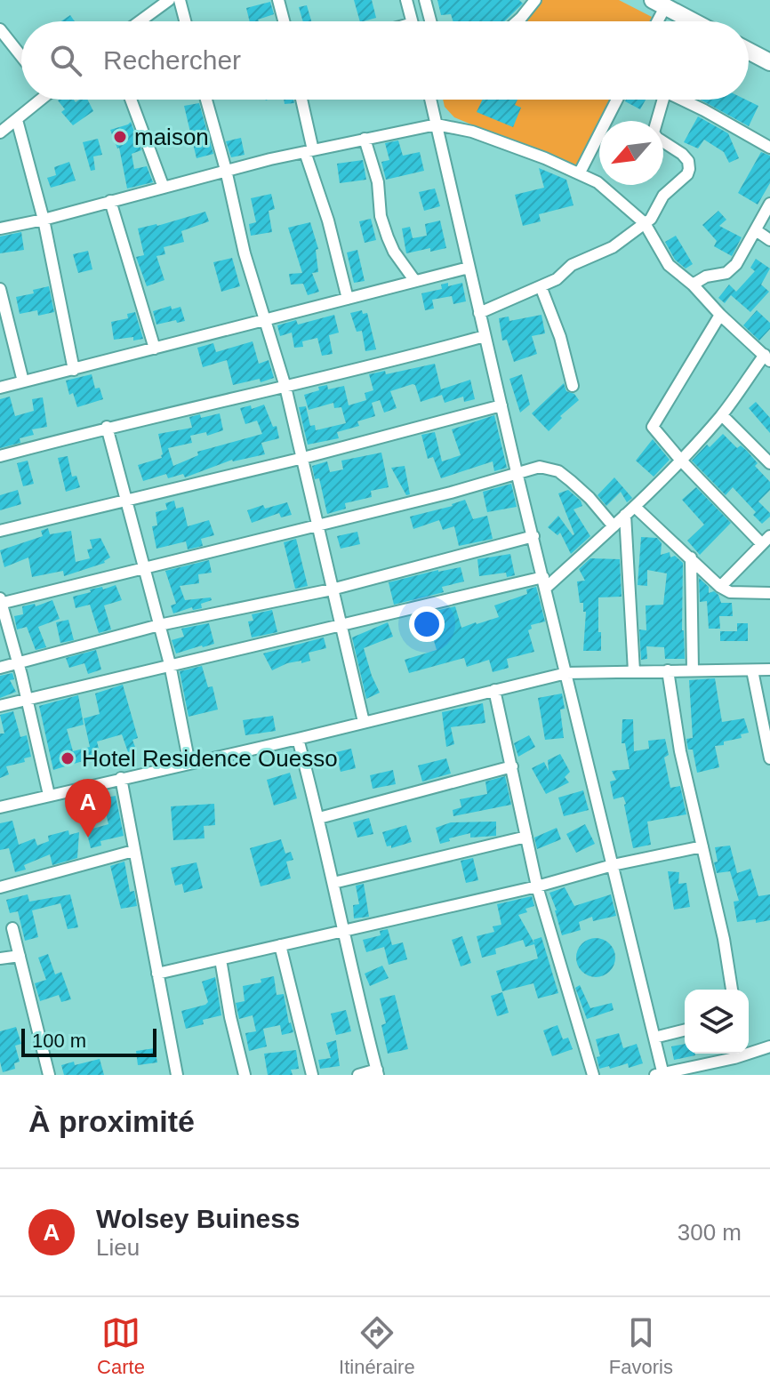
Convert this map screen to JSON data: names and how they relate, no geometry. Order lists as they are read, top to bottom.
{
  "places": ["maison", "Hotel Residence Ouesso"],
  "scale_bar": "100 m",
  "north": "bottom left",
  "page": {
    "search": "Rechercher",
    "pins": "A",
    "scale": "100 m",
    "heading": "À proximité",
    "list": [
      {
        "mark": "A",
        "name": "Wolsey Buiness",
        "note": "Lieu",
        "value": "300 m"
      }
    ],
    "nav": ["Carte", "Itinéraire", "Favoris"]
  }
}
